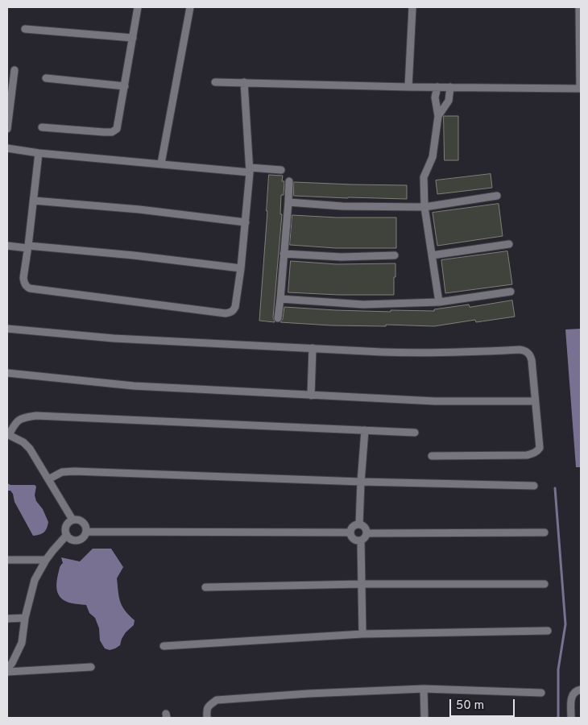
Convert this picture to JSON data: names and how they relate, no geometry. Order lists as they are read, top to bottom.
{
  "scale_bar": "50 m"
}
